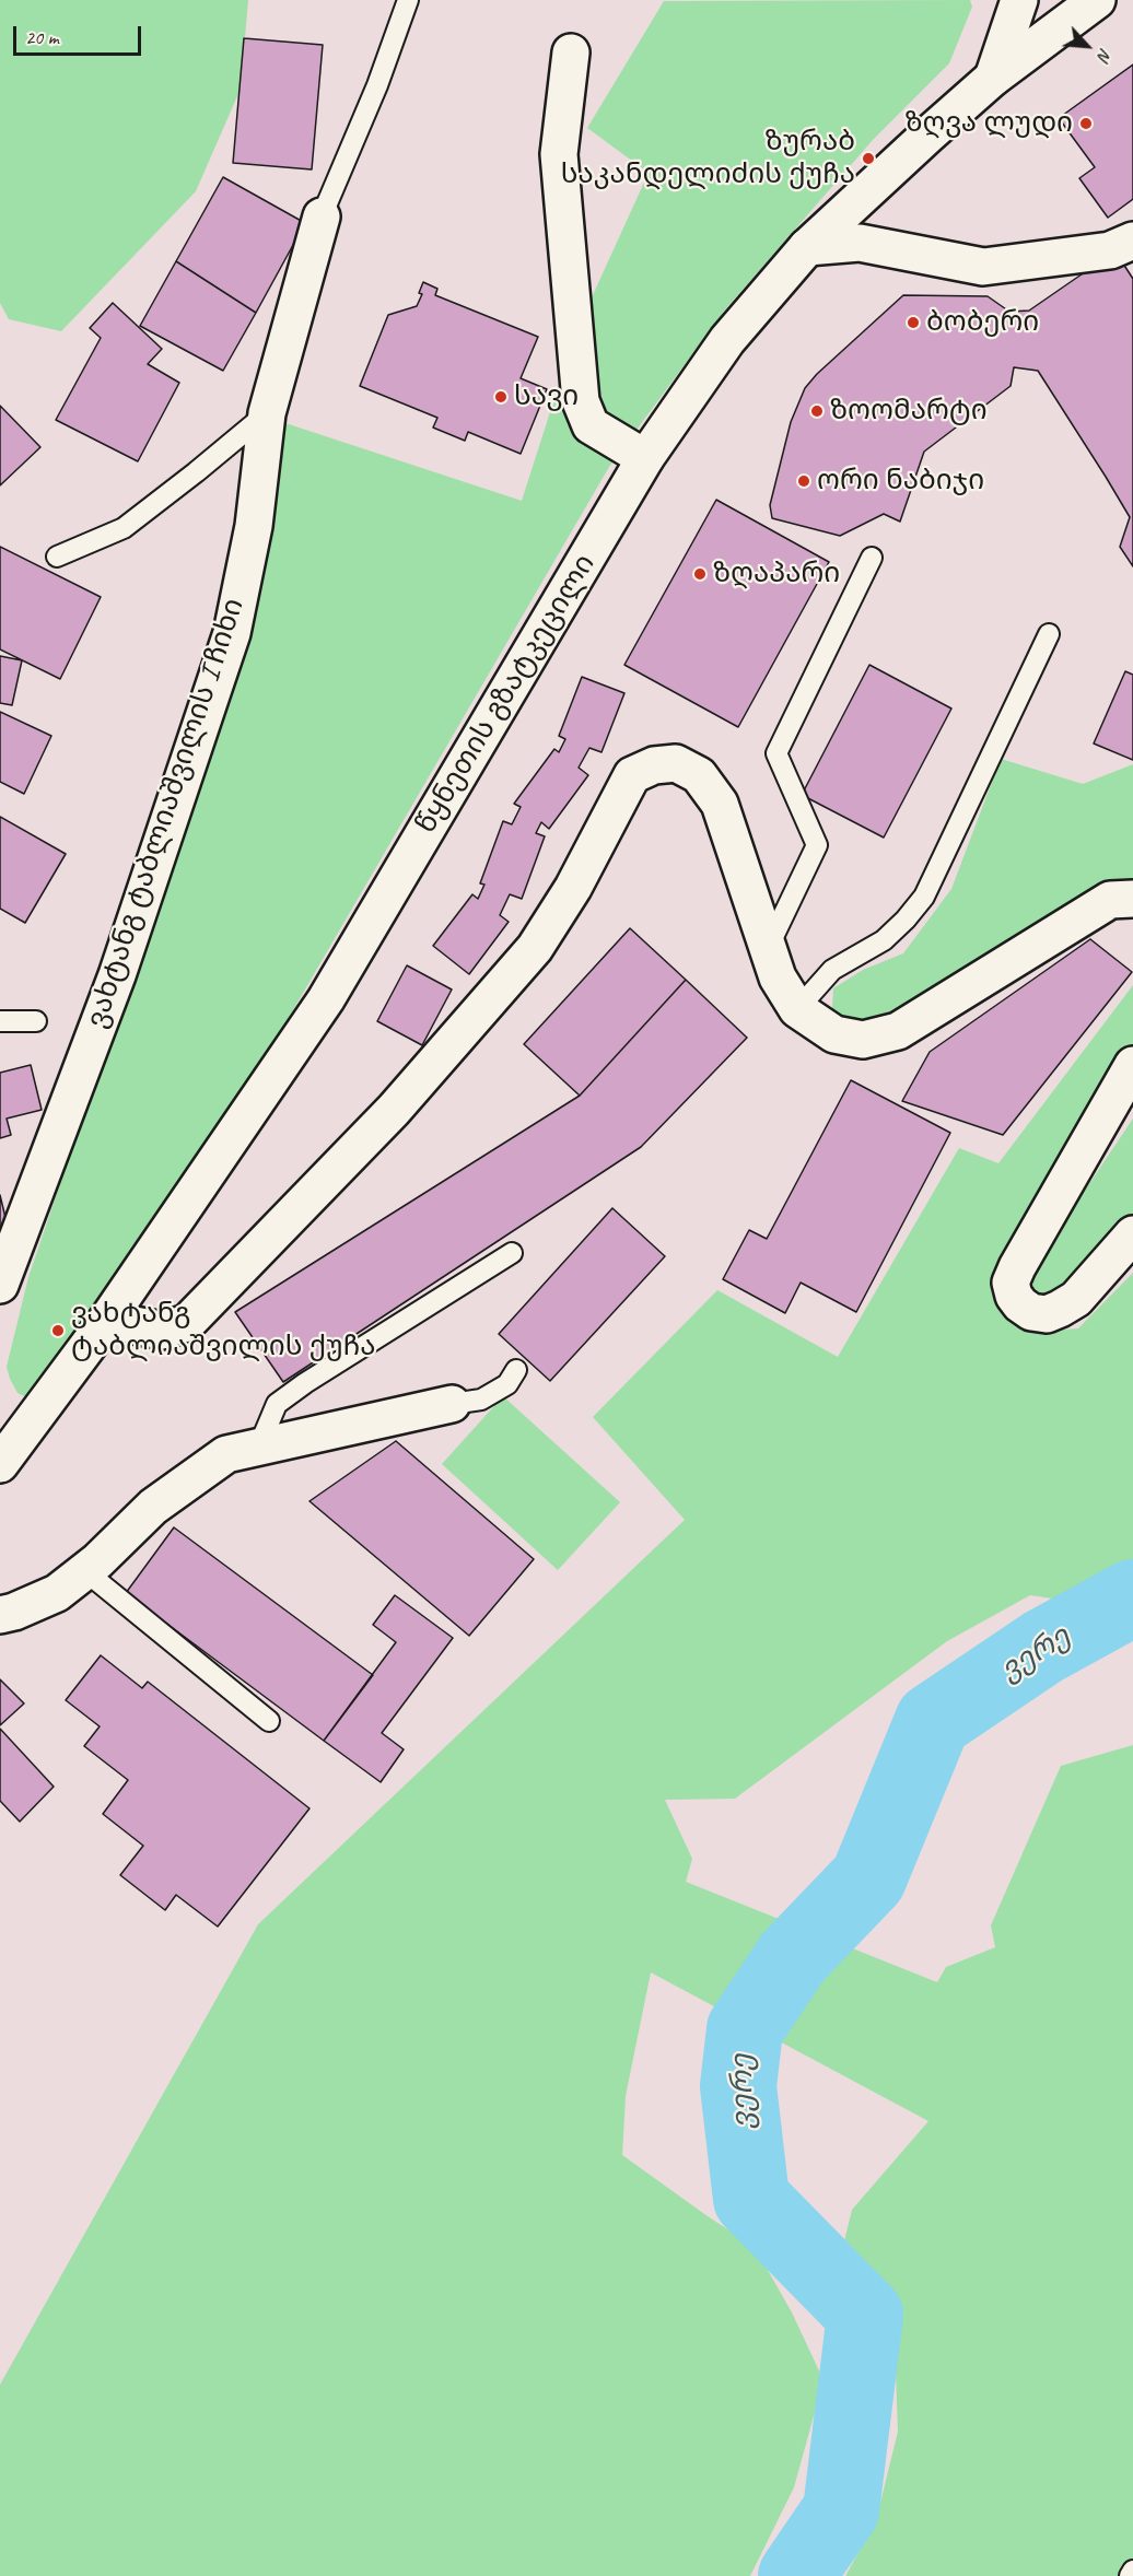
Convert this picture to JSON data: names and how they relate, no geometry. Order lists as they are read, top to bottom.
{
  "streets": {
    "street": ["წყნეთის გზატკეცილი", "ვახტანგ ტაბლიაშვილის I ჩიხი"]
  },
  "water": ["ვერე"],
  "places": [
    "ზღვა ლუდი",
    "ზურაბ საკანდელიძის ქუჩა",
    "ბობერი",
    "სავი",
    "ზოომარტი",
    "ორი ნაბიჯი",
    "ზღაპარი",
    "ვახტანგ ტაბლიაშვილის ქუჩა"
  ],
  "scale_bar": "20 m",
  "north": "bottom right"
}
